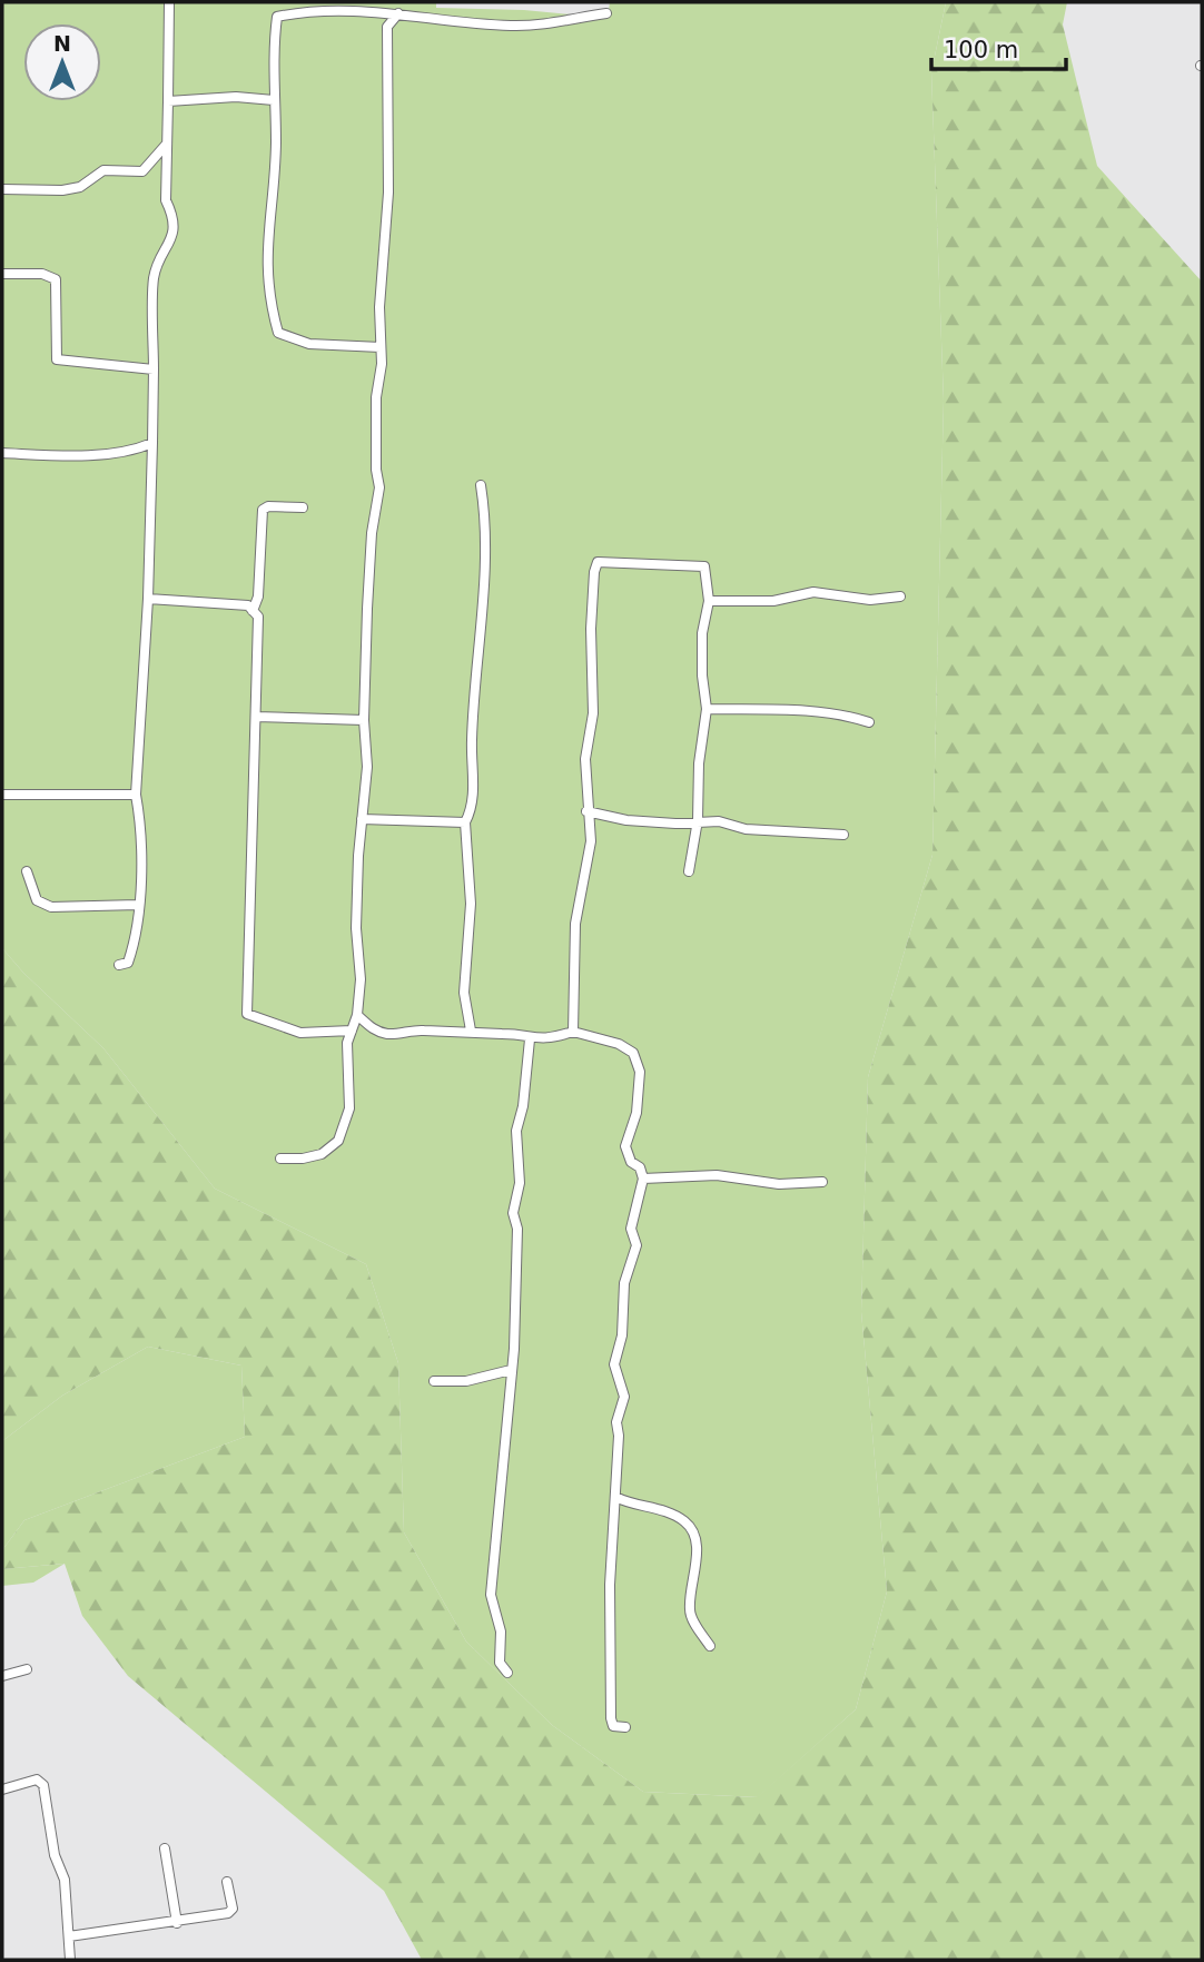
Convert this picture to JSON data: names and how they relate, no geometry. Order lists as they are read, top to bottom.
{
  "scale_bar": "100 m",
  "north": "top"
}
